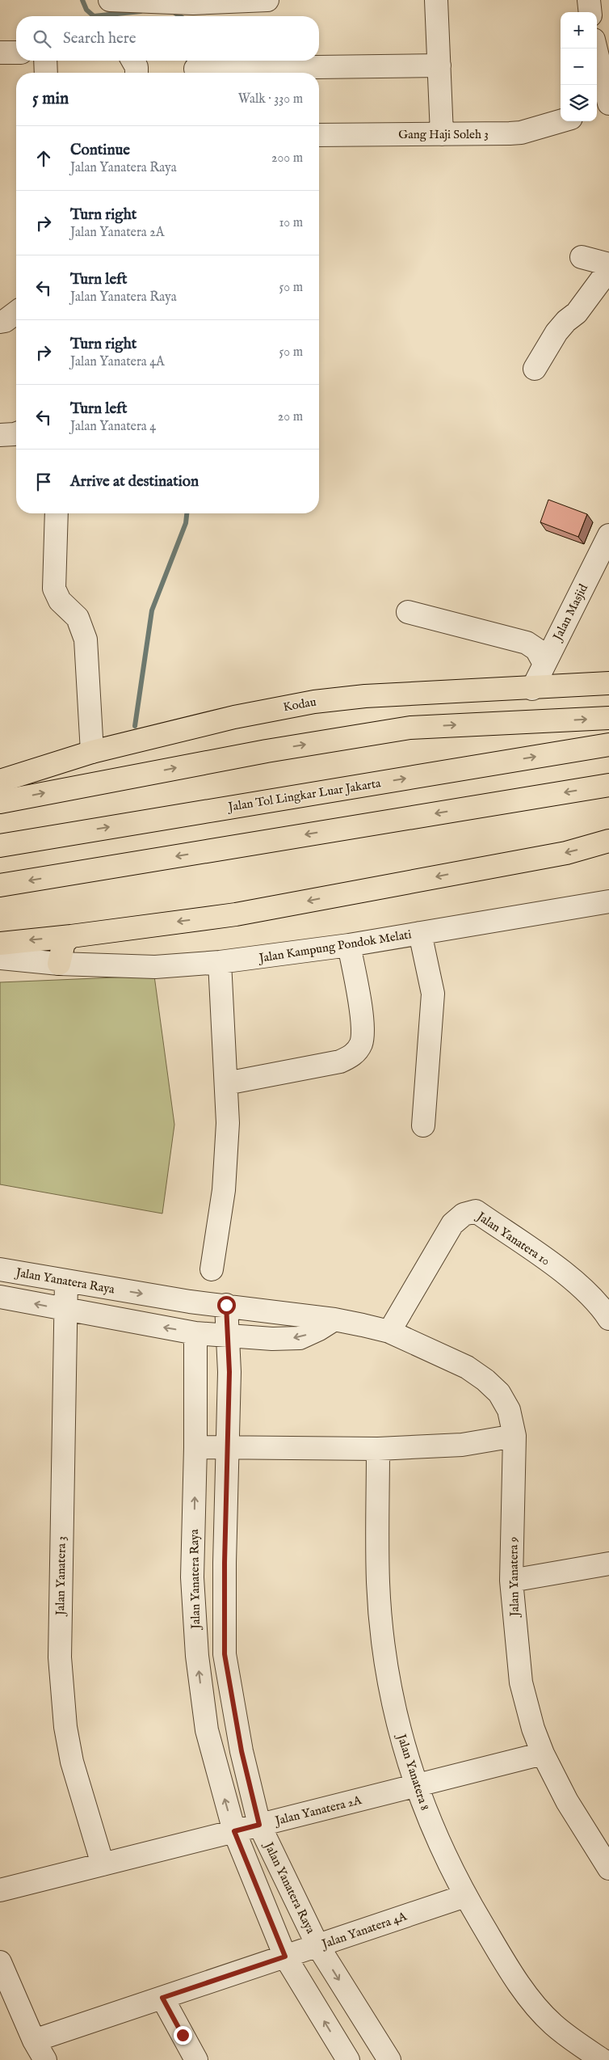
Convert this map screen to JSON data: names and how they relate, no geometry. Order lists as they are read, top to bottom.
{
  "streets": {
    "main road": ["Kodau", "Jalan Tol Lingkar Luar Jakarta"],
    "street": [
      "Gang Haji Soleh 3",
      "Jalan Masjid",
      "Jalan Kampung Pondok Melati",
      "Jalan Yanatera 10",
      "Jalan Yanatera Raya",
      "Jalan Yanatera 3",
      "Jalan Yanatera 9",
      "Jalan Yanatera 8",
      "Jalan Yanatera 2A",
      "Jalan Yanatera 4A"
    ]
  },
  "crossings": [
    ["Jalan Masjid", "Kodau"],
    ["Jalan Yanatera 10", "Jalan Yanatera Raya"],
    ["Jalan Yanatera 10", "Jalan Yanatera 9"],
    ["Jalan Yanatera Raya", "Jalan Yanatera 3"],
    ["Jalan Yanatera Raya", "Jalan Yanatera 9"],
    ["Jalan Yanatera Raya", "Jalan Yanatera 2A"],
    ["Jalan Yanatera Raya", "Jalan Yanatera 4A"],
    ["Jalan Yanatera 3", "Jalan Yanatera 2A"],
    ["Jalan Yanatera 9", "Jalan Yanatera 2A"],
    ["Jalan Yanatera 8", "Jalan Yanatera 2A"],
    ["Jalan Yanatera 8", "Jalan Yanatera 4A"]
  ],
  "page": {
    "map_buttons": ["+", "−"],
    "search": "Search here",
    "heading": ["5 min", "Walk · 330 m"],
    "list": [
      ["Continue", "Jalan Yanatera Raya", "200 m"],
      ["Turn right", "Jalan Yanatera 2A", "10 m"],
      ["Turn left", "Jalan Yanatera Raya", "50 m"],
      ["Turn right", "Jalan Yanatera 4A", "50 m"],
      ["Turn left", "Jalan Yanatera 4", "20 m"],
      "Arrive at destination"
    ]
  }
}
